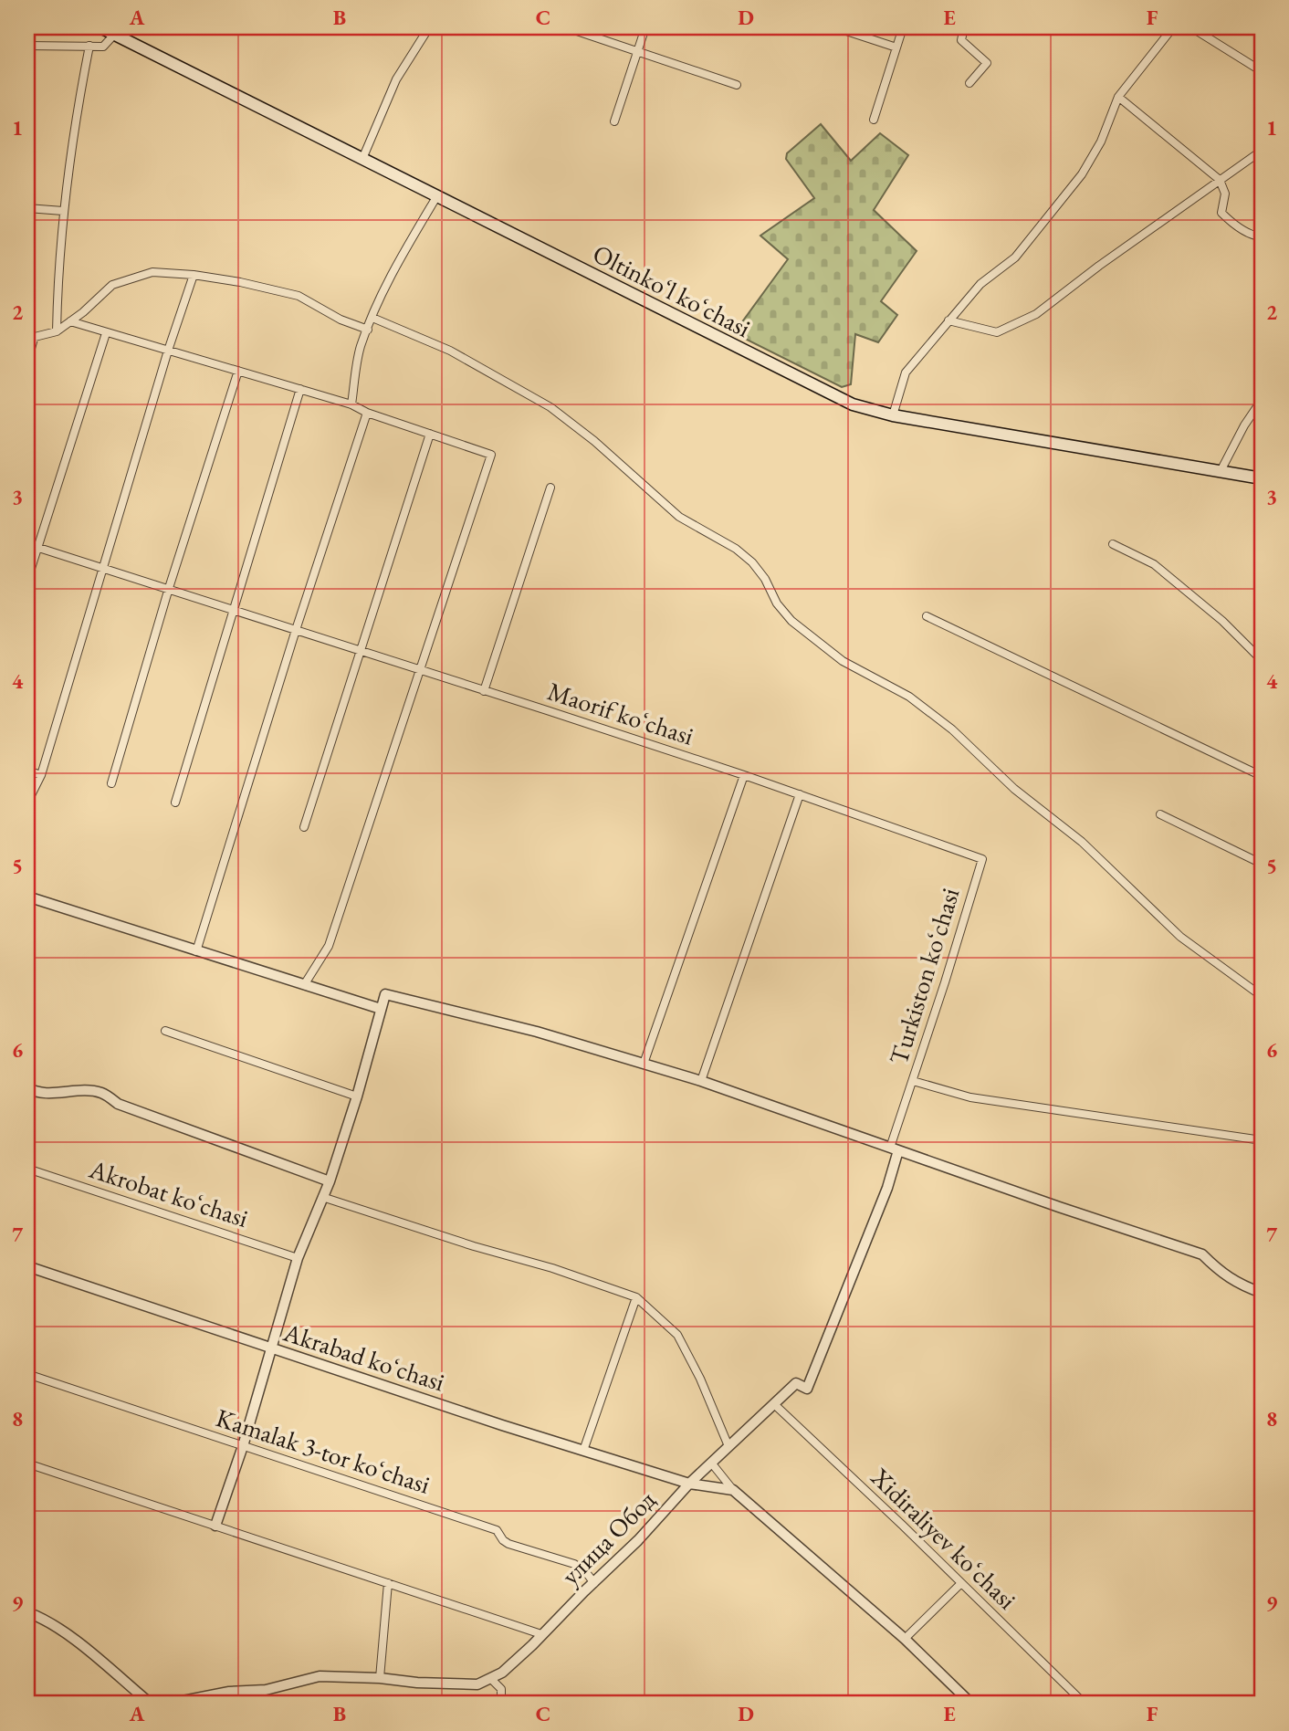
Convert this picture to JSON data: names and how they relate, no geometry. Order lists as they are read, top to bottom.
{
  "streets": {
    "main road": ["Oltinkoʻl koʻchasi"],
    "street": [
      "Maorif koʻchasi",
      "Turkiston koʻchasi",
      "Akrobat koʻchasi",
      "Akrabad koʻchasi",
      "Kamalak 3-tor koʻchasi",
      "улица Обод",
      "Xidiraliyev koʻchasi"
    ]
  },
  "crossings": [
    ["Maorif koʻchasi", "Turkiston koʻchasi"],
    ["Akrabad koʻchasi", "улица Обод"],
    ["Kamalak 3-tor koʻchasi", "улица Обод"],
    ["улица Обод", "Xidiraliyev koʻchasi"]
  ],
  "grid": {
    "columns": [
      "A",
      "B",
      "C",
      "D",
      "E",
      "F"
    ],
    "rows": [
      "1",
      "2",
      "3",
      "4",
      "5",
      "6",
      "7",
      "8",
      "9"
    ]
  }
}
